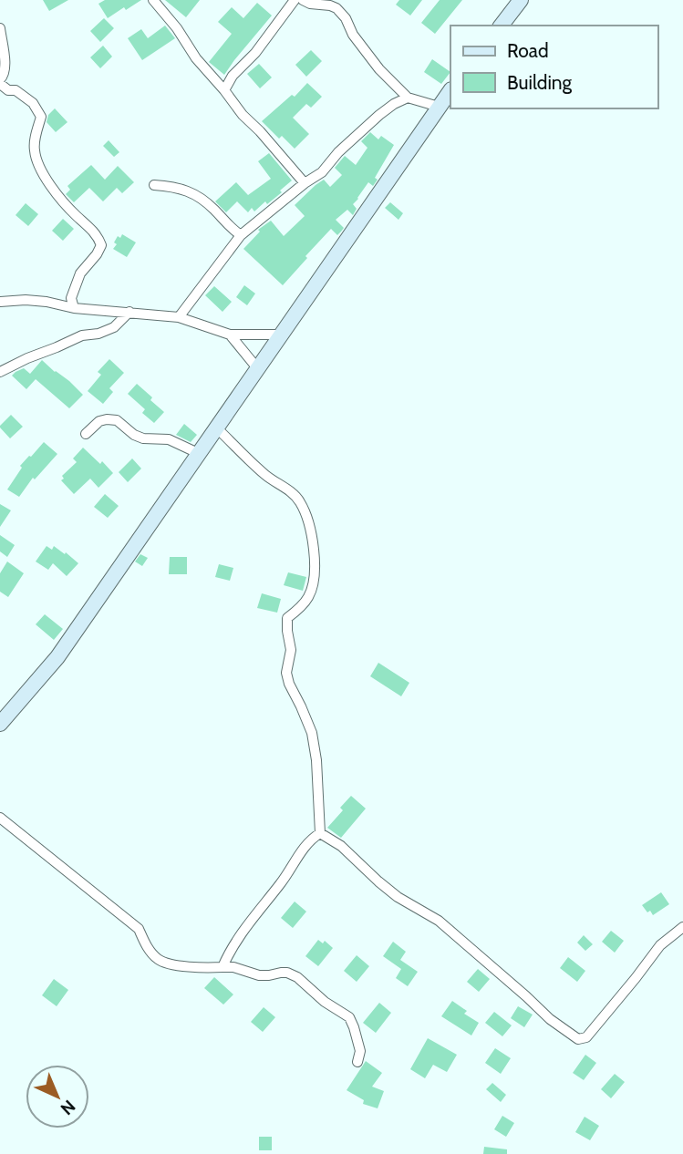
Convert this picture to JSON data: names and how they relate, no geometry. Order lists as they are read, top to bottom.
{
  "legend": ["Road", "Building"],
  "north": "bottom right"
}
